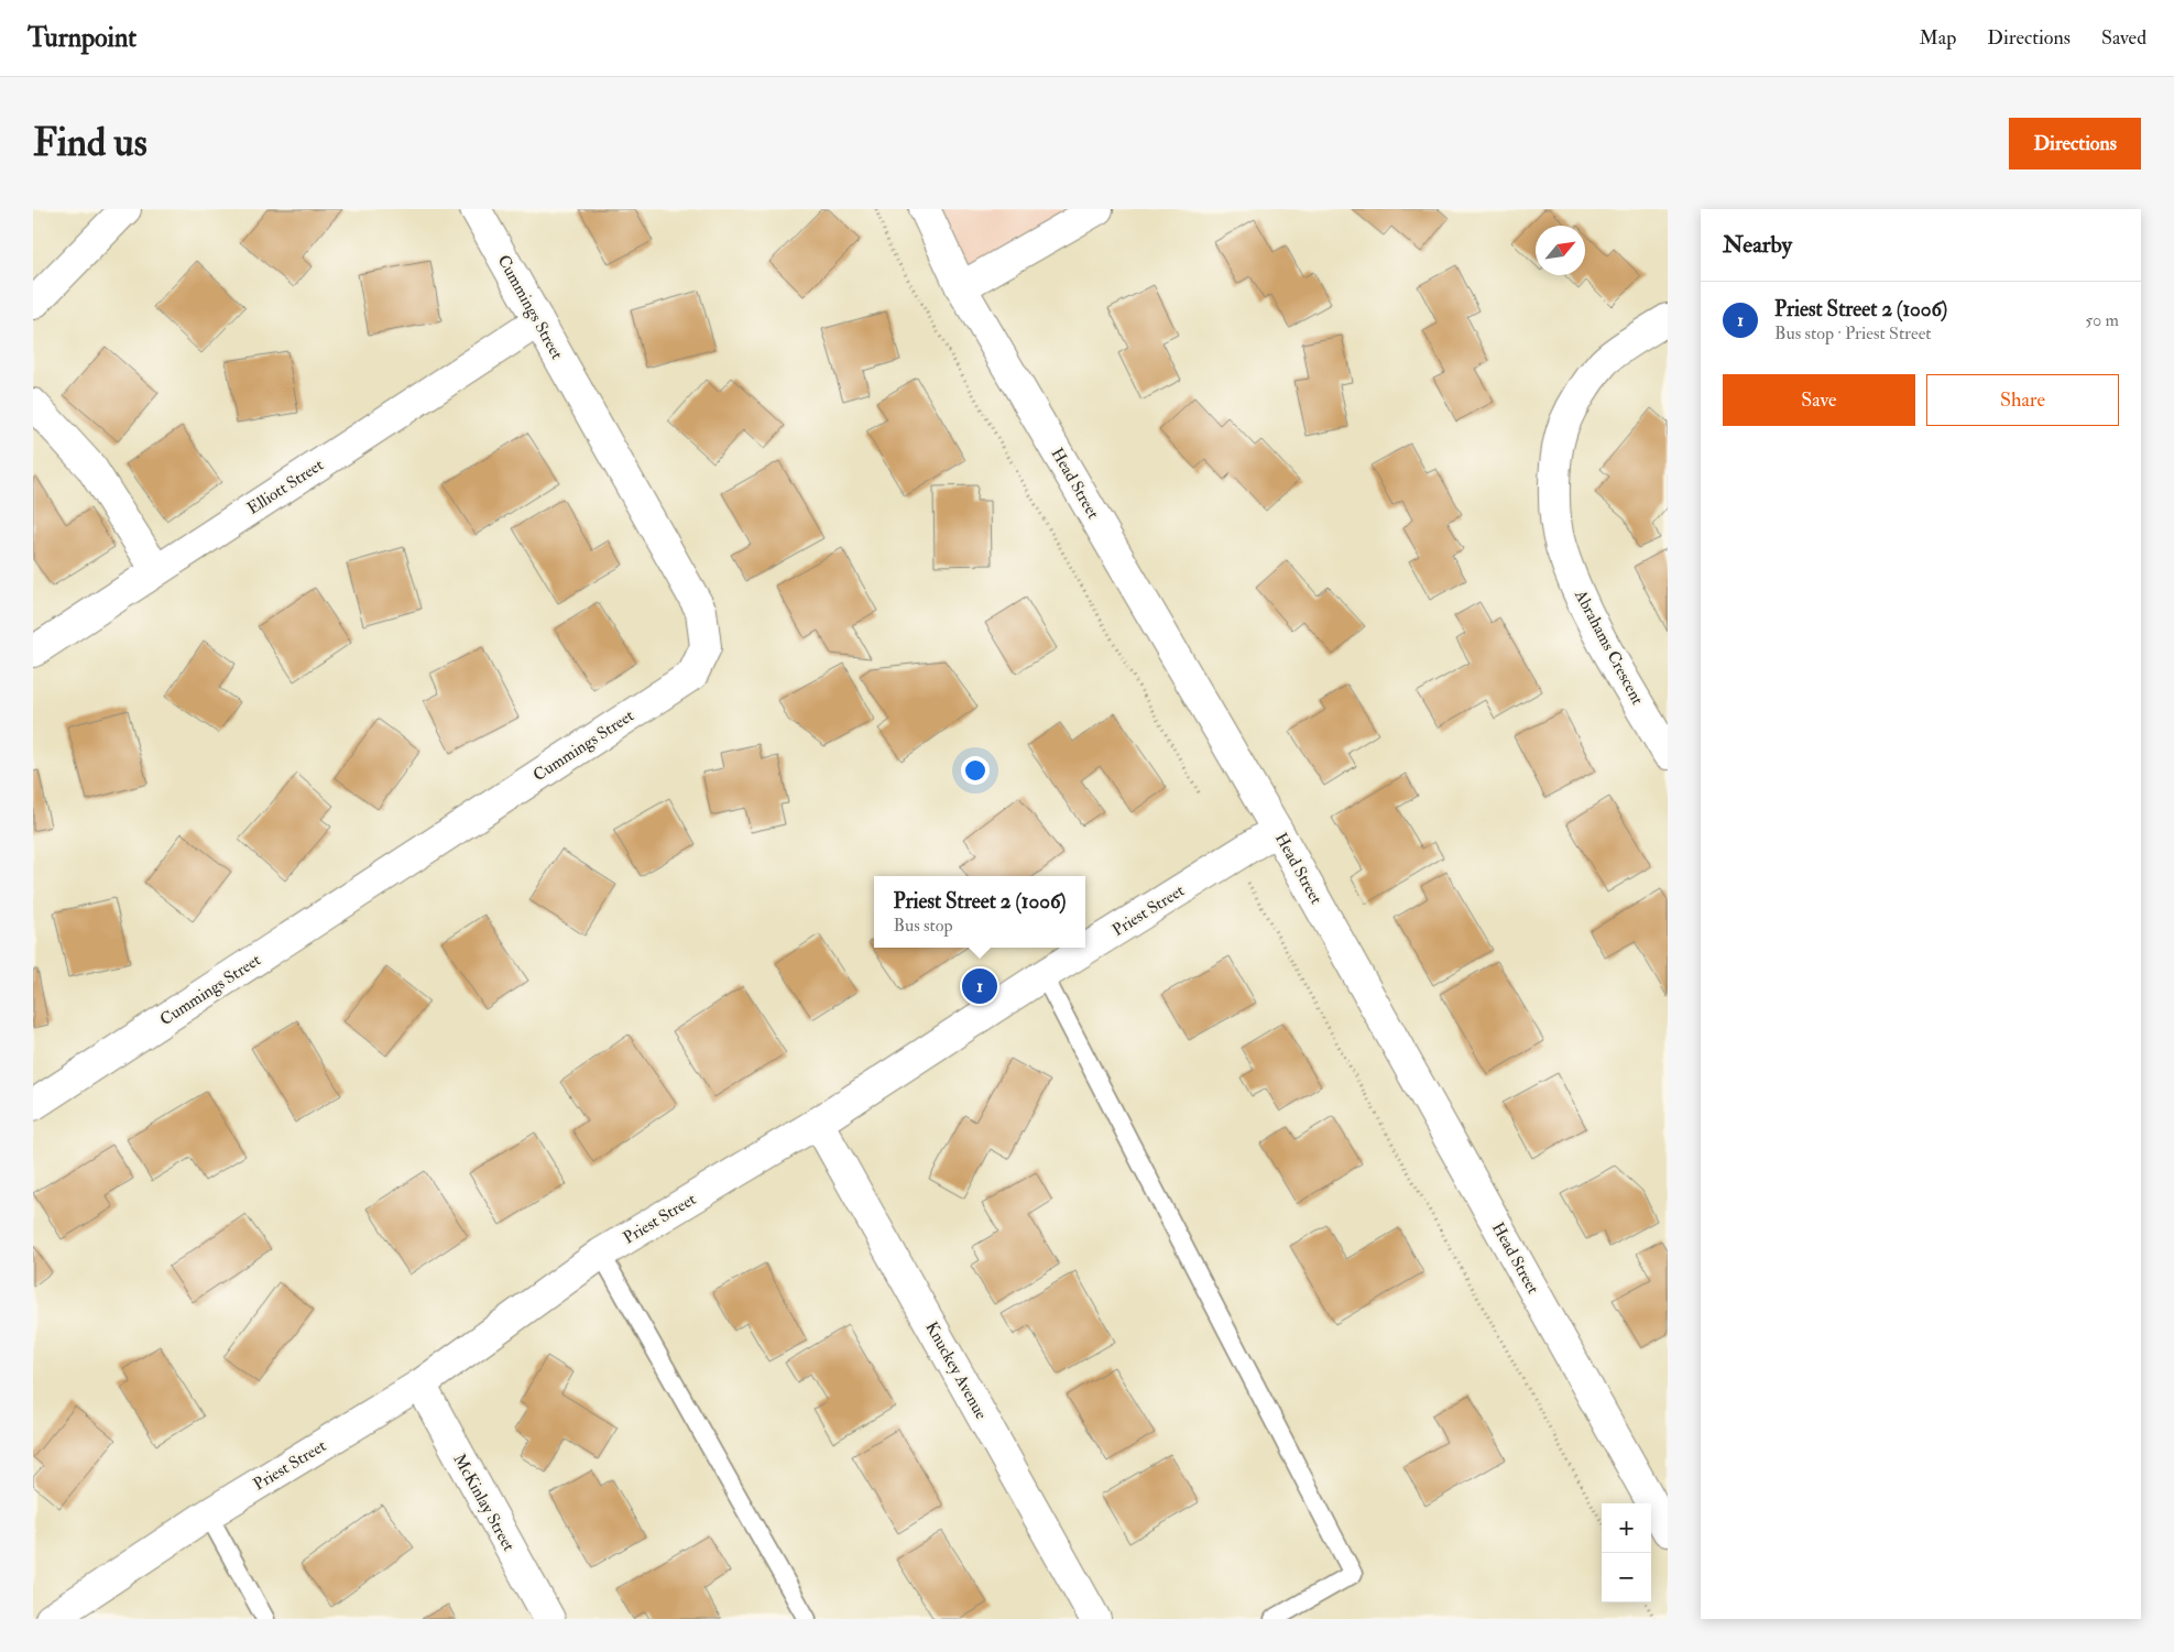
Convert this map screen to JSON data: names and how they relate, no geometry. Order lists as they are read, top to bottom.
{
  "streets": {
    "street": [
      "Cummings Street",
      "Head Street",
      "Elliott Street",
      "Abrahams Crescent",
      "Priest Street",
      "Knuckey Avenue",
      "McKinlay Street"
    ]
  },
  "crossings": [
    ["Cummings Street", "Elliott Street"],
    ["Head Street", "Priest Street"],
    ["Priest Street", "Knuckey Avenue"],
    ["Priest Street", "McKinlay Street"]
  ],
  "north": "top right",
  "page": {
    "header": "Turnpoint",
    "nav": ["Map", "Directions", "Saved"],
    "buttons": [
      "Directions",
      ["Save", "Share"]
    ],
    "title": "Find us",
    "heading": "Nearby",
    "list": [
      {
        "mark": "1",
        "name": "Priest Street 2 (1006)",
        "note": "Bus stop · Priest Street",
        "value": "50 m"
      }
    ],
    "popup": ["Priest Street 2 (1006)", "Bus stop"],
    "pins": "1",
    "map_buttons": ["+", "−"]
  }
}
